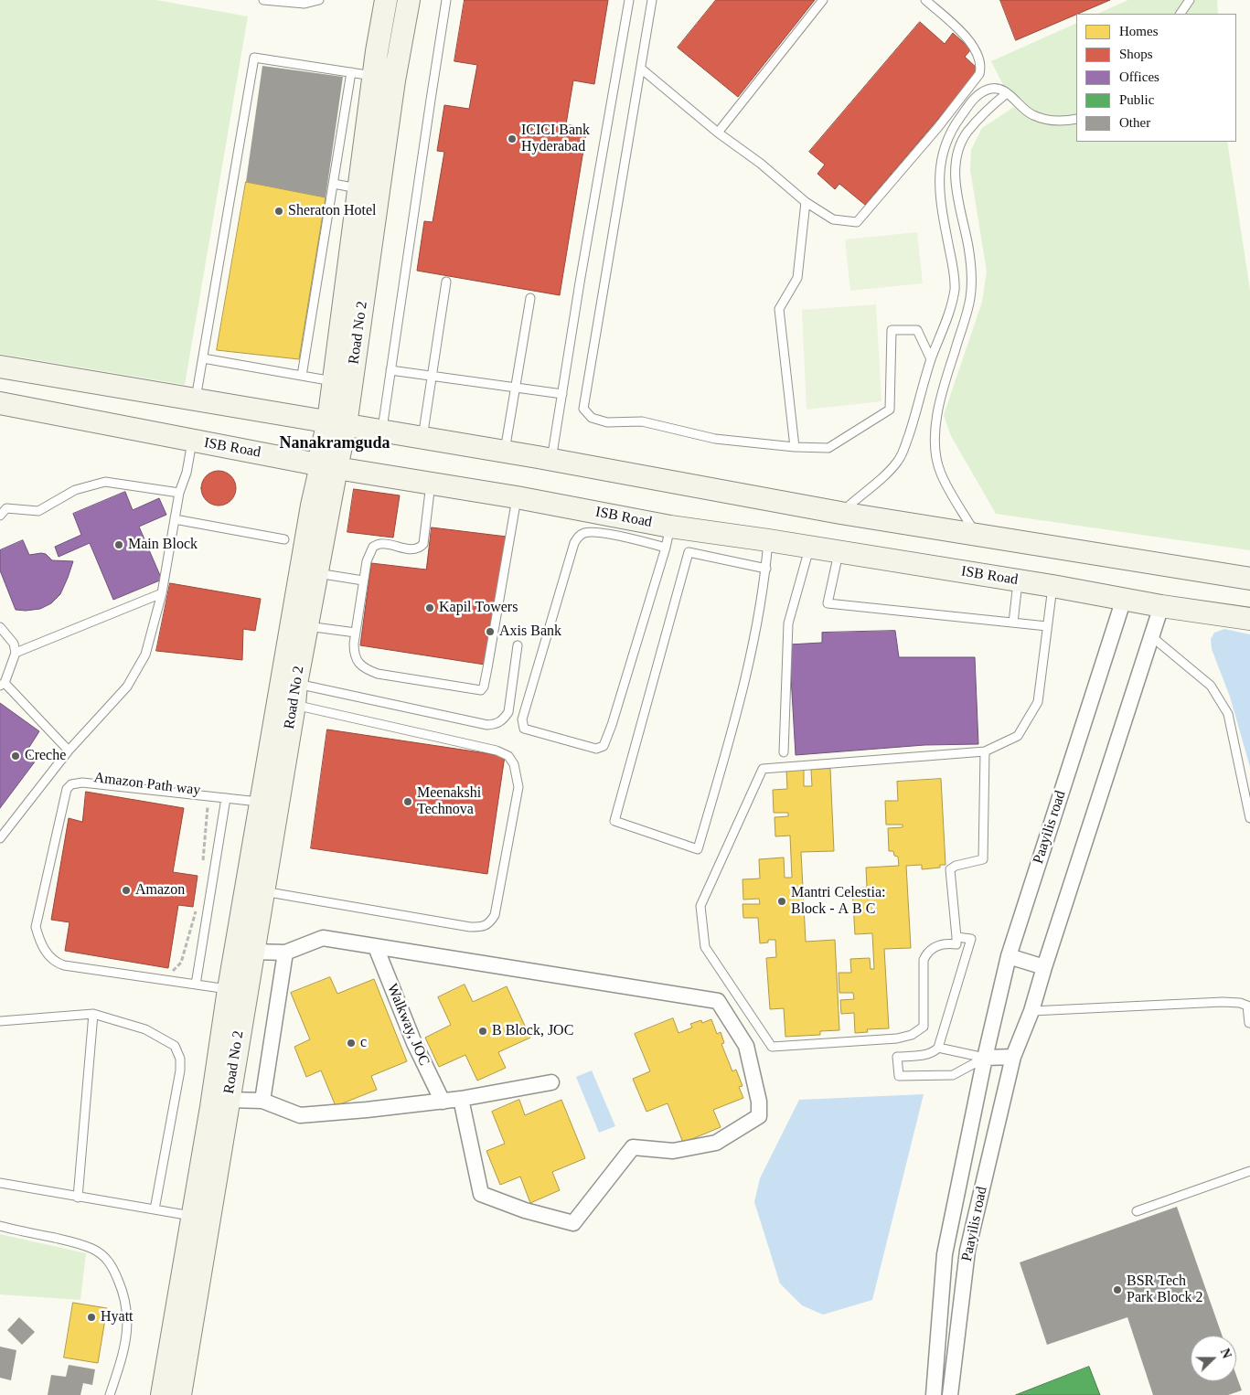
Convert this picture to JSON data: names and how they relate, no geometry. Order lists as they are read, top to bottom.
{
  "streets": {
    "street": [
      "Road No 2",
      "ISB Road",
      "Paayilis road",
      "Walkway, JOC"
    ],
    "path": ["Amazon Path way"]
  },
  "crossings": [
    ["Road No 2", "ISB Road"],
    ["ISB Road", "Paayilis road"]
  ],
  "districts": ["Nanakramguda"],
  "places": [
    "ICICI Bank Hyderabad",
    "Sheraton Hotel",
    "Main Block",
    "Kapil Towers",
    "Axis Bank",
    "Creche",
    "Meenakshi Technova",
    "Amazon",
    "Mantri Celestia: Block - A B C",
    "B Block, JOC",
    "c",
    "BSR Tech Park Block 2",
    "Hyatt"
  ],
  "legend": [
    "Homes",
    "Shops",
    "Offices",
    "Public",
    "Other"
  ],
  "north": "right"
}
